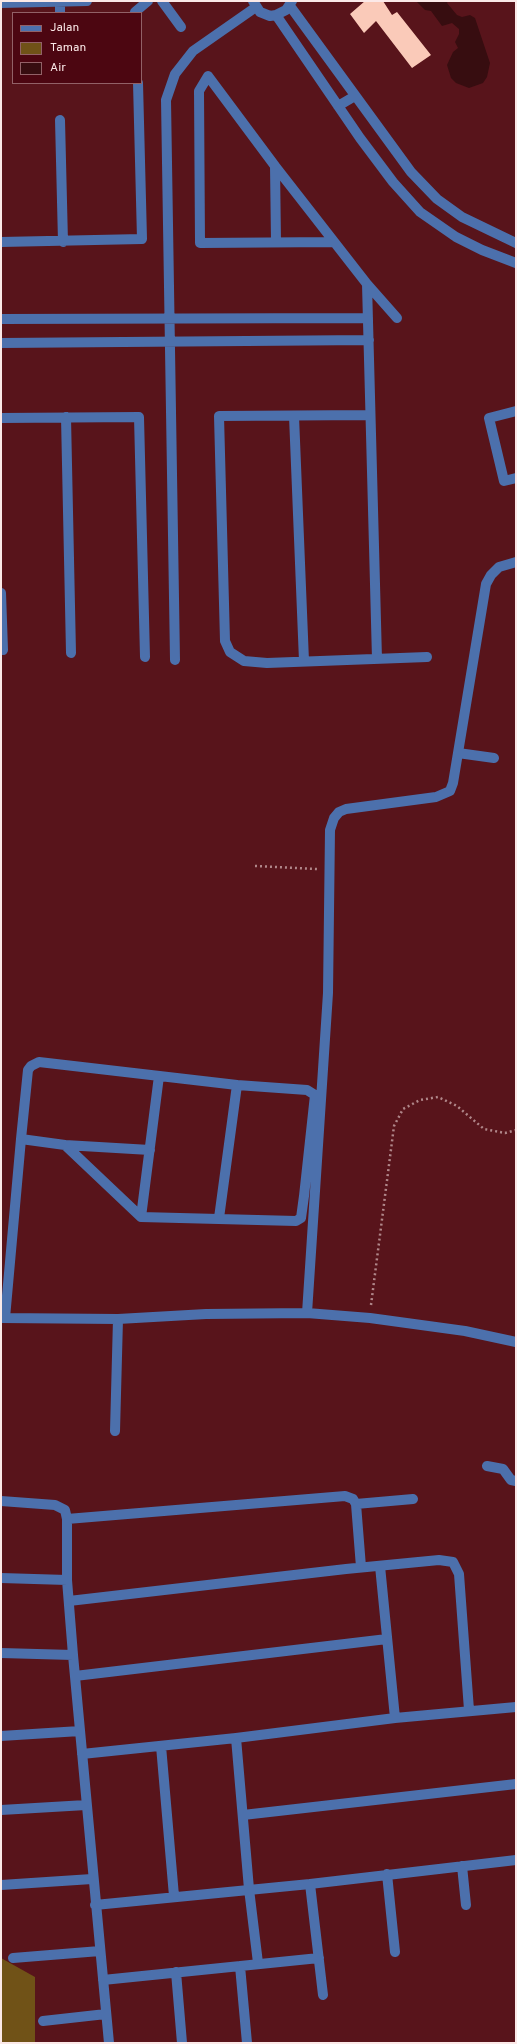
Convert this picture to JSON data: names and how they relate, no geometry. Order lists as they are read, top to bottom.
{
  "legend": ["Jalan", "Taman", "Air"]
}
